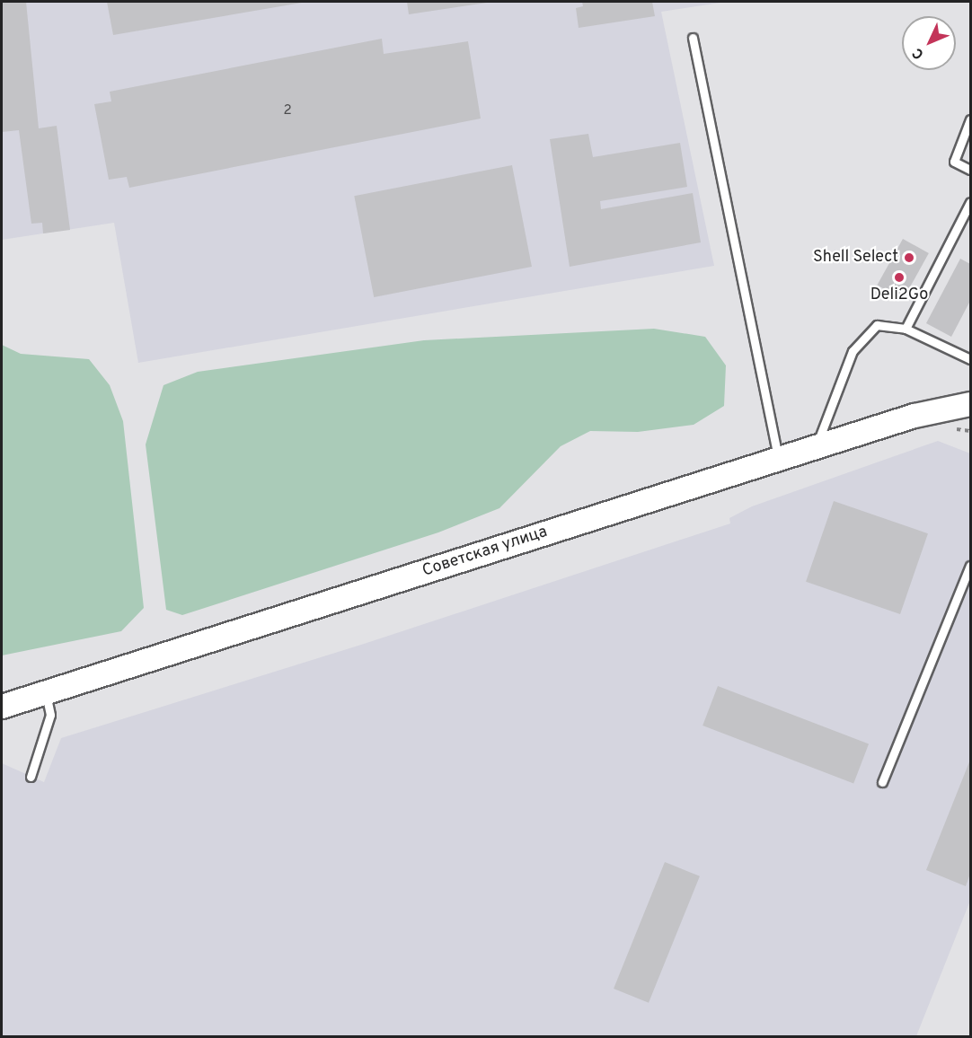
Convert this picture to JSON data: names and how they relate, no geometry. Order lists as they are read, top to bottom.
{
  "streets": {
    "street": ["Советская улица"]
  },
  "places": ["Shell Select", "Deli2Go"],
  "house_numbers": ["2"],
  "north": "bottom left"
}
